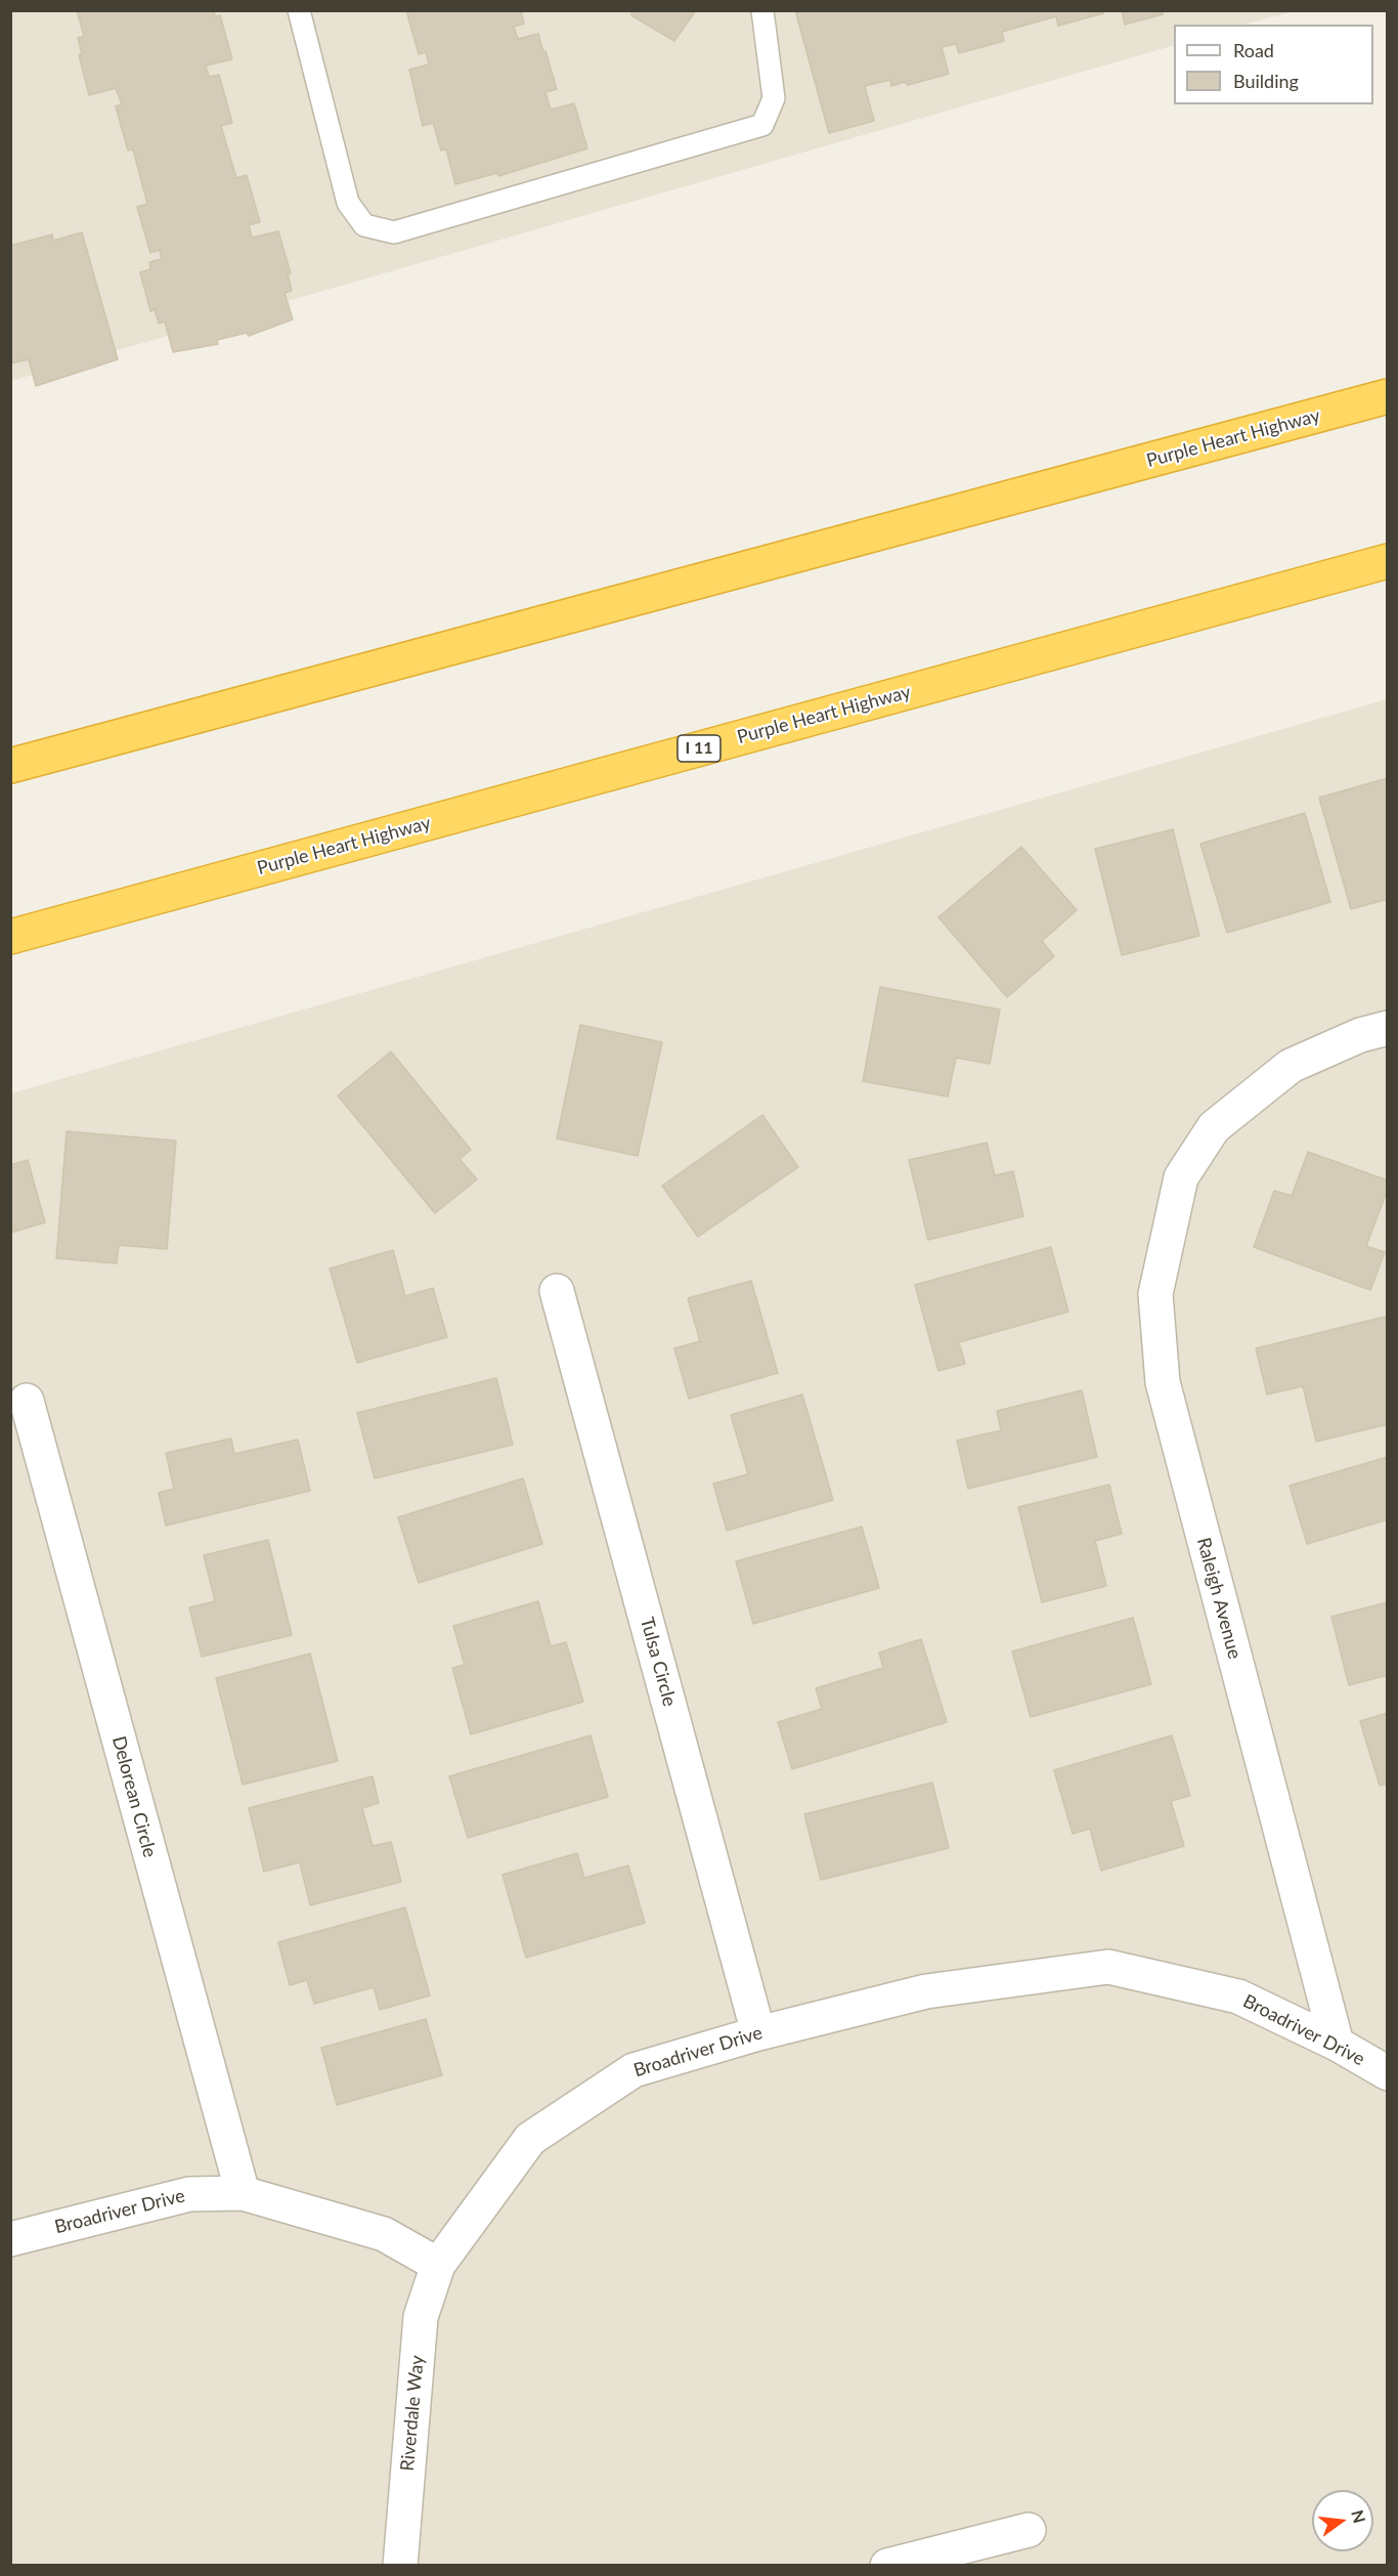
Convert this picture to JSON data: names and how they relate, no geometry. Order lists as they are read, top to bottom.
{
  "streets": {
    "highway": ["Purple Heart Highway", "I 11"],
    "street": [
      "Raleigh Avenue",
      "Tulsa Circle",
      "Delorean Circle",
      "Broadriver Drive",
      "Riverdale Way"
    ]
  },
  "crossings": [
    ["Raleigh Avenue", "Broadriver Drive"],
    ["Tulsa Circle", "Broadriver Drive"],
    ["Delorean Circle", "Broadriver Drive"],
    ["Broadriver Drive", "Riverdale Way"]
  ],
  "legend": ["Road", "Building"],
  "north": "right"
}
